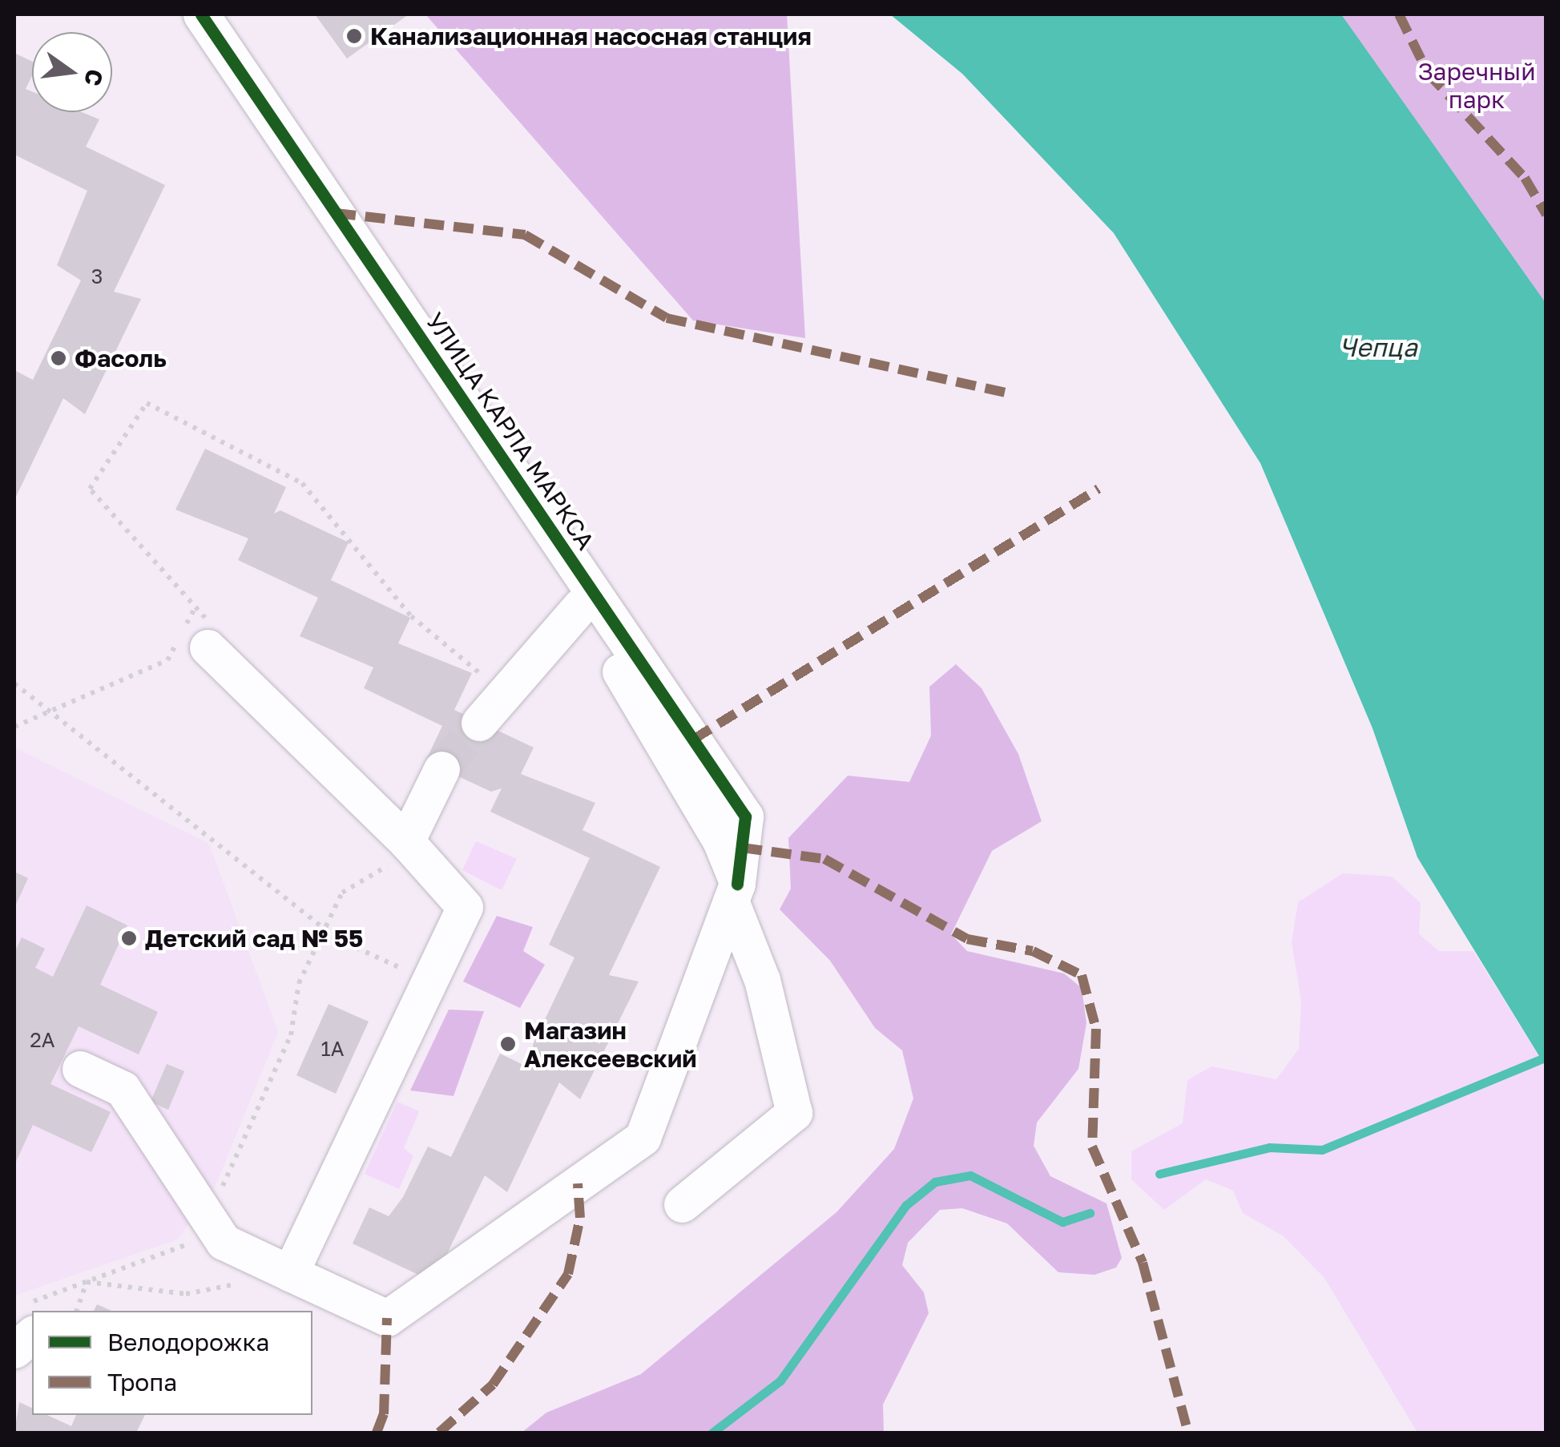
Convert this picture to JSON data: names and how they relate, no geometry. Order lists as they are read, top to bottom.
{
  "streets": {
    "street": ["УЛИЦА КАРЛА МАРКСА"]
  },
  "water": ["Чепца"],
  "parks": ["Заречный парк"],
  "places": [
    "Канализационная насосная станция",
    "Фасоль",
    "Детский сад № 55",
    "Магазин Алексеевский"
  ],
  "house_numbers": ["3", "2А", "1А"],
  "legend": ["Велодорожка", "Тропа"],
  "north": "right"
}
